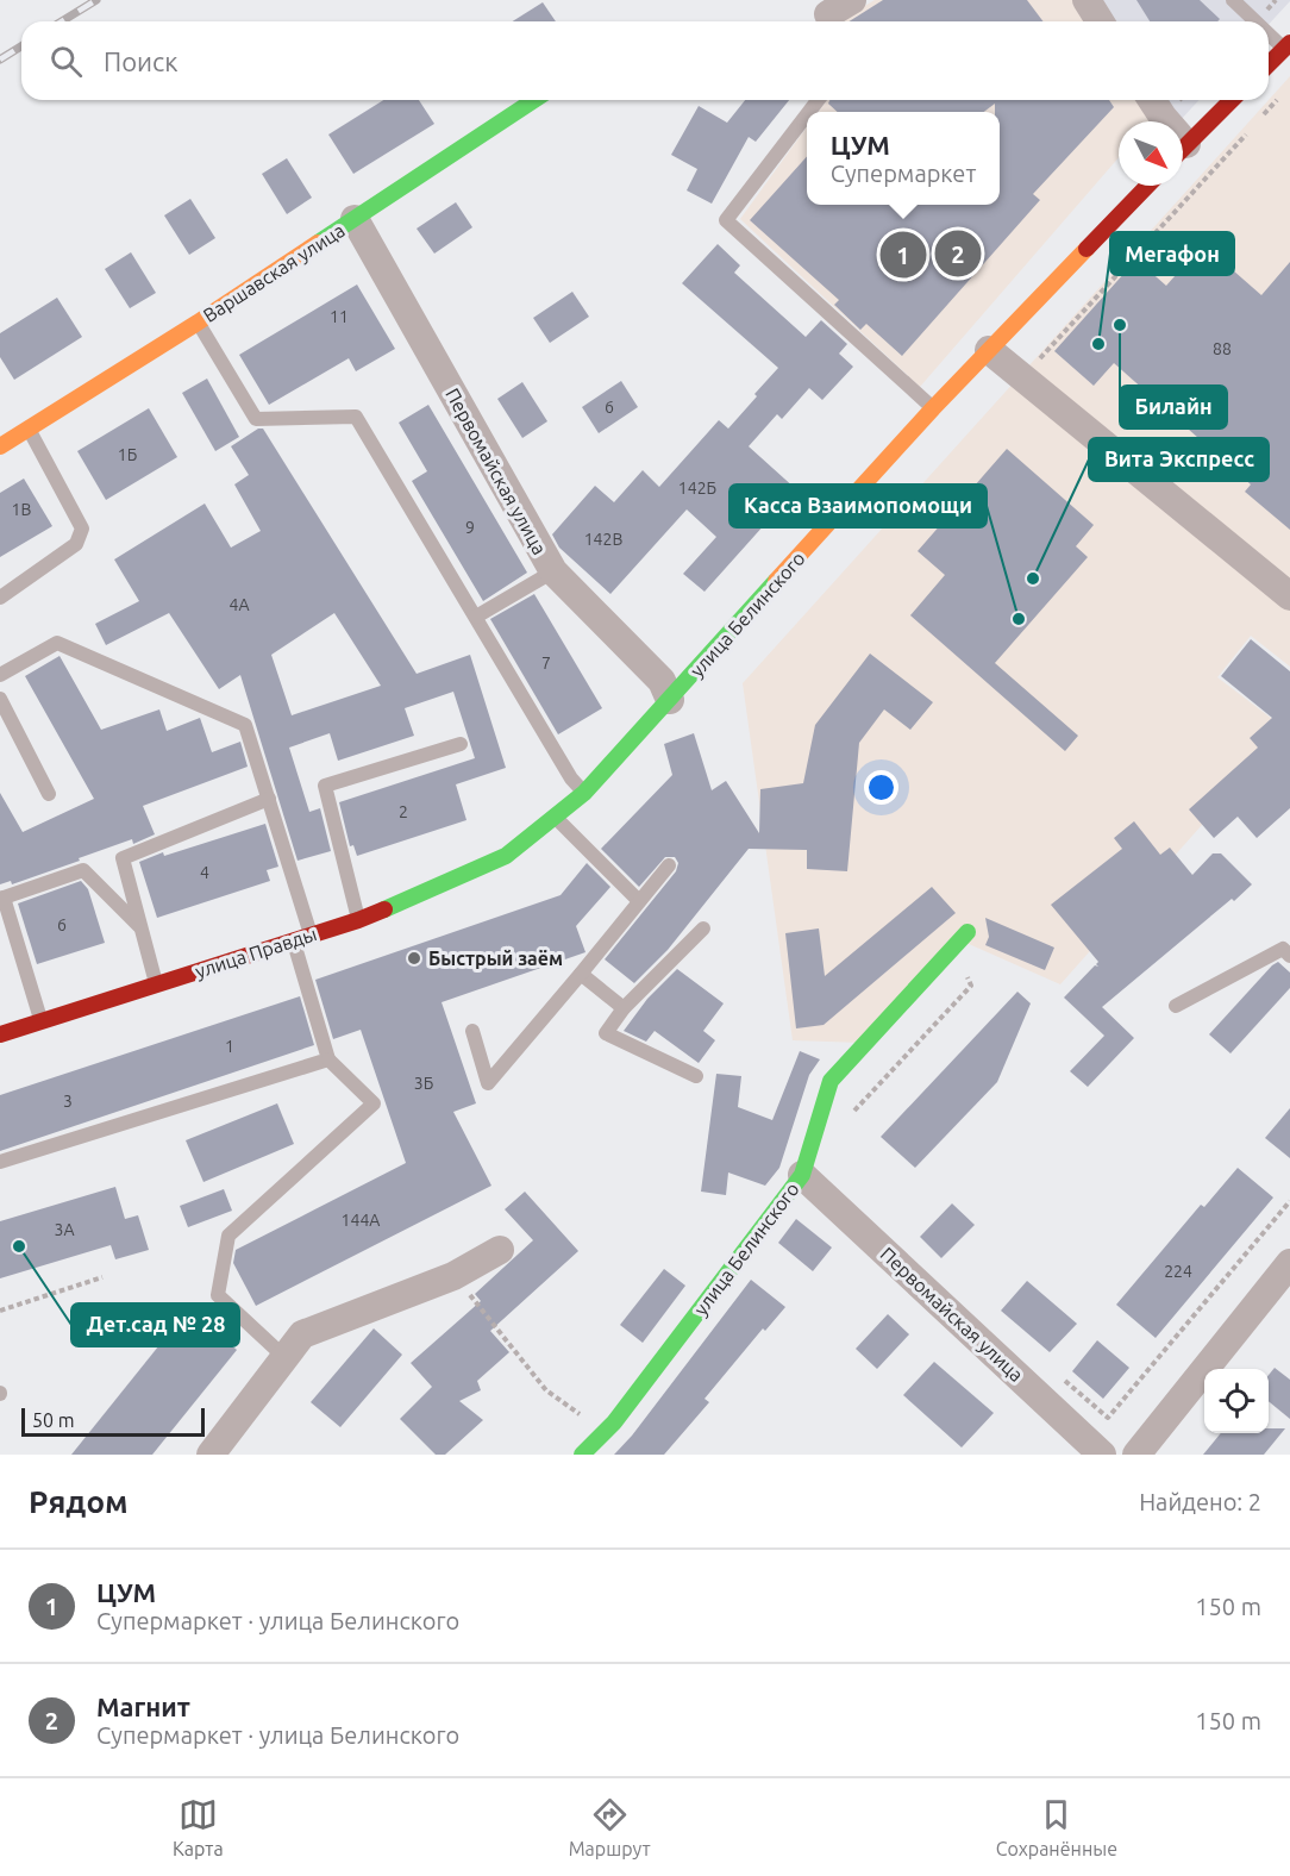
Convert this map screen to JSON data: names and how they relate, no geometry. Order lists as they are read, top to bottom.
{
  "streets": {
    "street": [
      "Варшавская улица",
      "Первомайская улица",
      "улица Белинского",
      "улица Правды"
    ]
  },
  "crossings": [
    ["Варшавская улица", "Первомайская улица"],
    ["Первомайская улица", "улица Белинского"],
    ["улица Белинского", "улица Правды"]
  ],
  "places": [
    "Билайн",
    "Мегафон",
    "Вита Экспресс",
    "Касса Взаимопомощи",
    "Быстрый заём",
    "Дет.сад № 28"
  ],
  "house_numbers": [
    "11",
    "88",
    "6",
    "1Б",
    "142Б",
    "1В",
    "9",
    "142В",
    "4А",
    "7",
    "2",
    "4",
    "6",
    "1",
    "3Б",
    "3",
    "144А",
    "3А",
    "224"
  ],
  "scale_bar": "50 m",
  "north": "bottom right",
  "page": {
    "search": "Поиск",
    "popup": ["ЦУМ", "Супермаркет"],
    "pins": ["2", "1"],
    "scale": "50 m",
    "heading": ["Рядом", "Найдено: 2"],
    "list": [
      {
        "mark": "1",
        "name": "ЦУМ",
        "note": "Супермаркет · улица Белинского",
        "value": "150 m"
      },
      {
        "mark": "2",
        "name": "Магнит",
        "note": "Супермаркет · улица Белинского",
        "value": "150 m"
      }
    ],
    "nav": ["Карта", "Маршрут", "Сохранённые"]
  }
}
